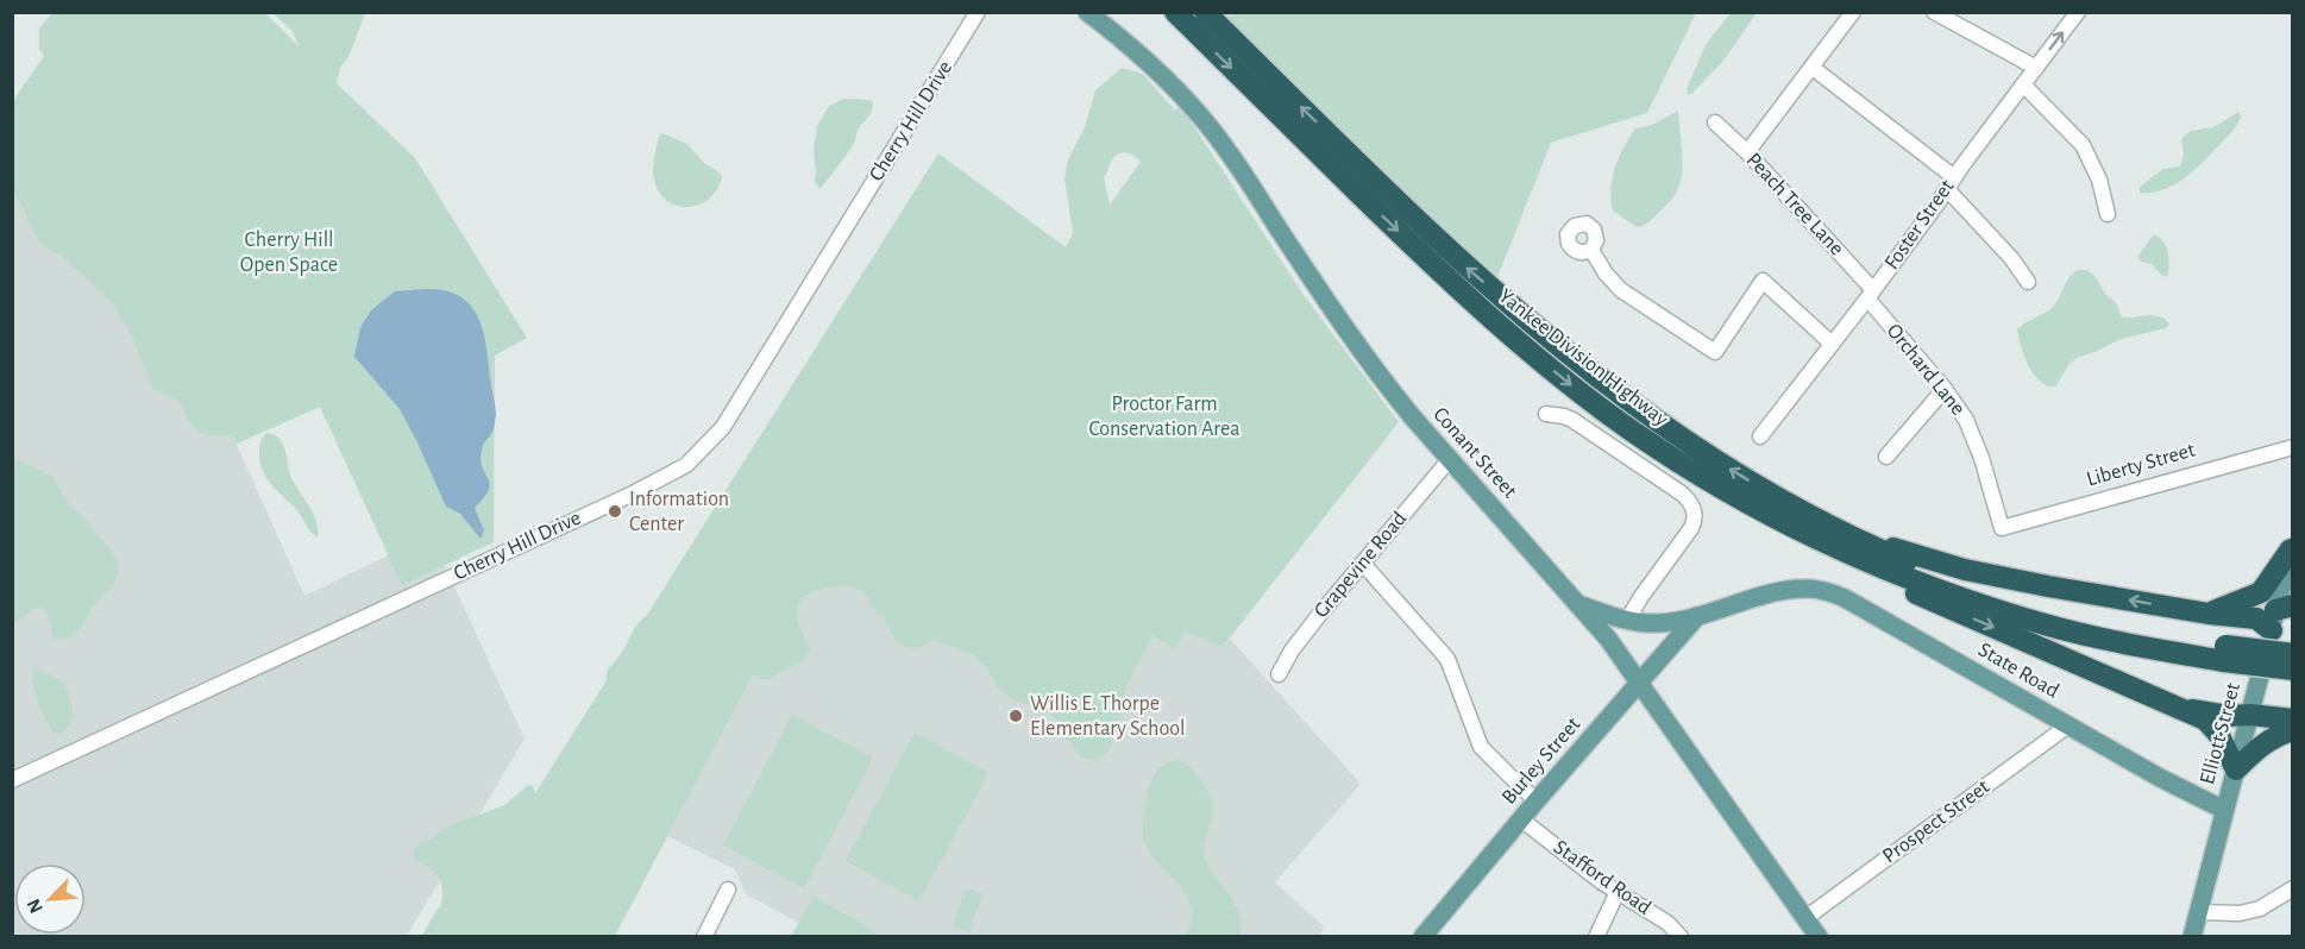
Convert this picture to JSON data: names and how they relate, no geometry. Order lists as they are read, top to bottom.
{
  "streets": {
    "highway": ["Yankee Division Highway"],
    "main road": [
      "Conant Street",
      "State Road",
      "Elliott Street",
      "Burley Street"
    ],
    "street": [
      "Cherry Hill Drive",
      "Peach Tree Lane",
      "Foster Street",
      "Orchard Lane",
      "Liberty Street",
      "Grapevine Road",
      "Prospect Street",
      "Stafford Road"
    ]
  },
  "crossings": [
    ["Peach Tree Lane", "Foster Street"],
    ["Peach Tree Lane", "Orchard Lane"],
    ["Foster Street", "Orchard Lane"],
    ["Orchard Lane", "Liberty Street"],
    ["Conant Street", "Grapevine Road"],
    ["Conant Street", "Burley Street"],
    ["Conant Street", "Prospect Street"],
    ["State Road", "Elliott Street"],
    ["State Road", "Burley Street"],
    ["State Road", "Prospect Street"],
    ["Burley Street", "Stafford Road"]
  ],
  "parks": ["Cherry Hill Open Space", "Proctor Farm Conservation Area"],
  "places": ["Information Center", "Willis E. Thorpe Elementary School"],
  "north": "bottom left"
}
